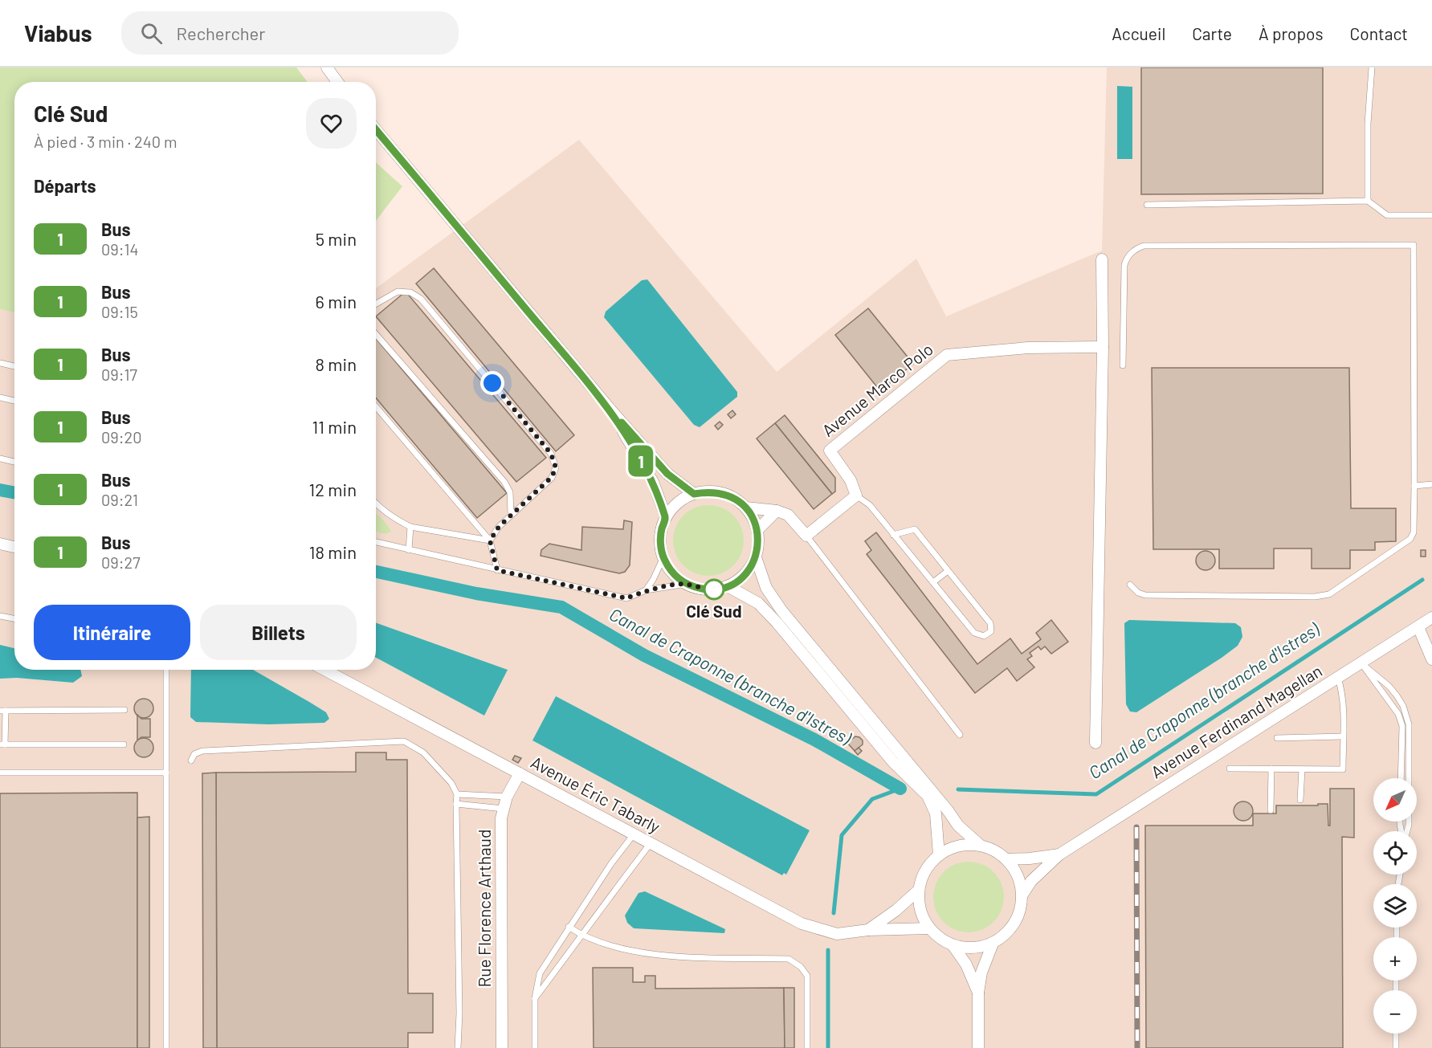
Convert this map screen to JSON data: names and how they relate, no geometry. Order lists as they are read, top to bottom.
{
  "streets": {
    "street": [
      "Avenue Marco Polo",
      "Avenue Ferdinand Magellan",
      "Avenue Éric Tabarly",
      "Rue Florence Arthaud"
    ]
  },
  "crossings": [
    ["Avenue Ferdinand Magellan", "Avenue Éric Tabarly"],
    ["Avenue Éric Tabarly", "Rue Florence Arthaud"]
  ],
  "water": ["Canal de Craponne (branche d'Istres)"],
  "places": ["Clé Sud"],
  "lines": ["bus line 1"],
  "north": "bottom left",
  "page": {
    "header": "Viabus",
    "search": "Rechercher",
    "nav": [
      "Accueil",
      "Carte",
      "À propos",
      "Contact"
    ],
    "on_map": "1",
    "heading": [
      ["Clé Sud", "À pied · 3 min · 240 m"],
      "Départs"
    ],
    "list": [
      {
        "mark": "1",
        "name": "Bus",
        "note": "09:14",
        "value": "5 min"
      },
      {
        "mark": "1",
        "name": "Bus",
        "note": "09:15",
        "value": "6 min"
      },
      {
        "mark": "1",
        "name": "Bus",
        "note": "09:17",
        "value": "8 min"
      },
      {
        "mark": "1",
        "name": "Bus",
        "note": "09:20",
        "value": "11 min"
      },
      {
        "mark": "1",
        "name": "Bus",
        "note": "09:21",
        "value": "12 min"
      },
      {
        "mark": "1",
        "name": "Bus",
        "note": "09:27",
        "value": "18 min"
      }
    ],
    "buttons": ["Itinéraire", "Billets"],
    "map_buttons": ["+", "−"]
  }
}
